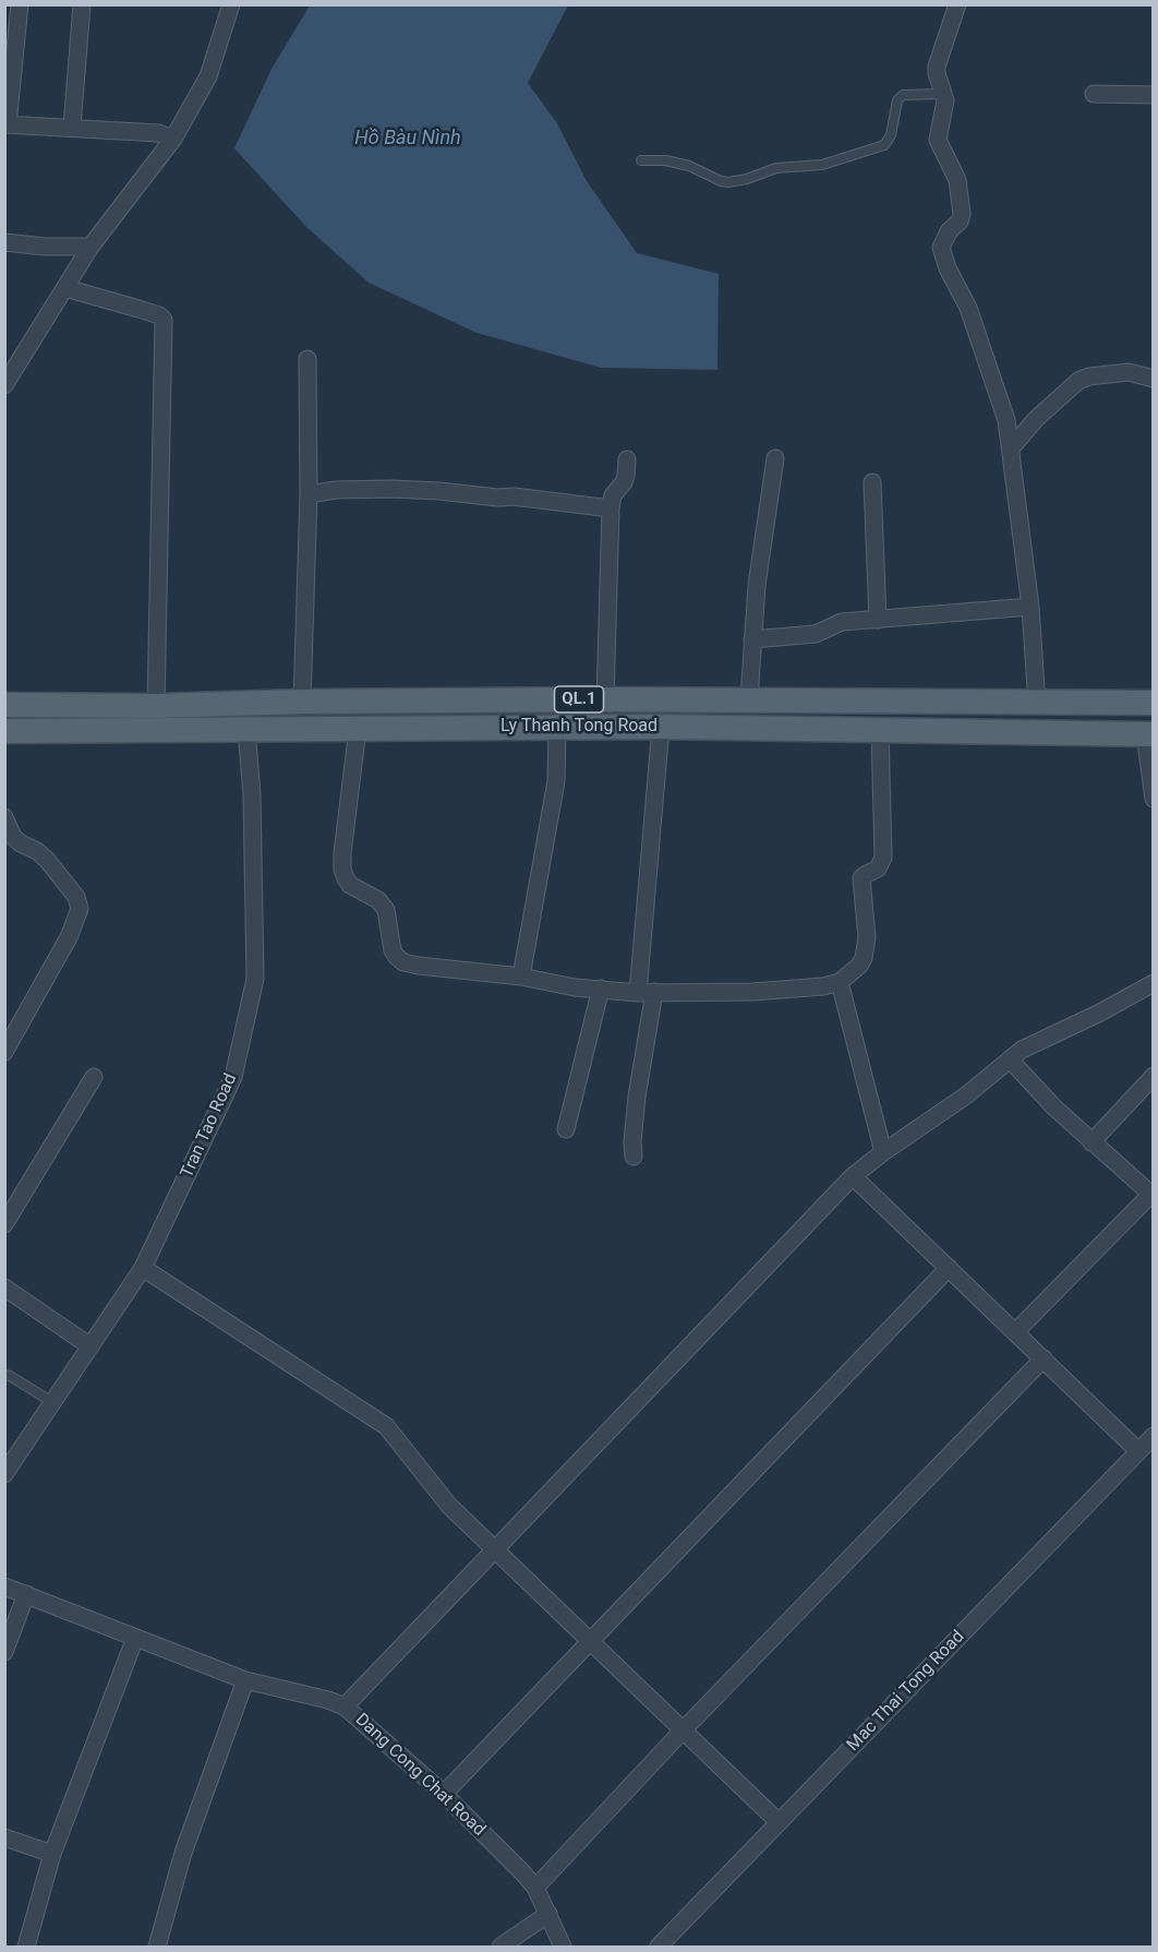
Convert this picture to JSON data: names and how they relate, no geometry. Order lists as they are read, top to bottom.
{
  "streets": {
    "main road": ["QL.1", "Ly Thanh Tong Road"],
    "street": ["Tran Tao Road", "Mac Thai Tong Road", "Dang Cong Chat Road"]
  },
  "crossings": [
    ["Ly Thanh Tong Road", "Tran Tao Road"]
  ],
  "water": ["Hồ Bàu Nình"]
}
